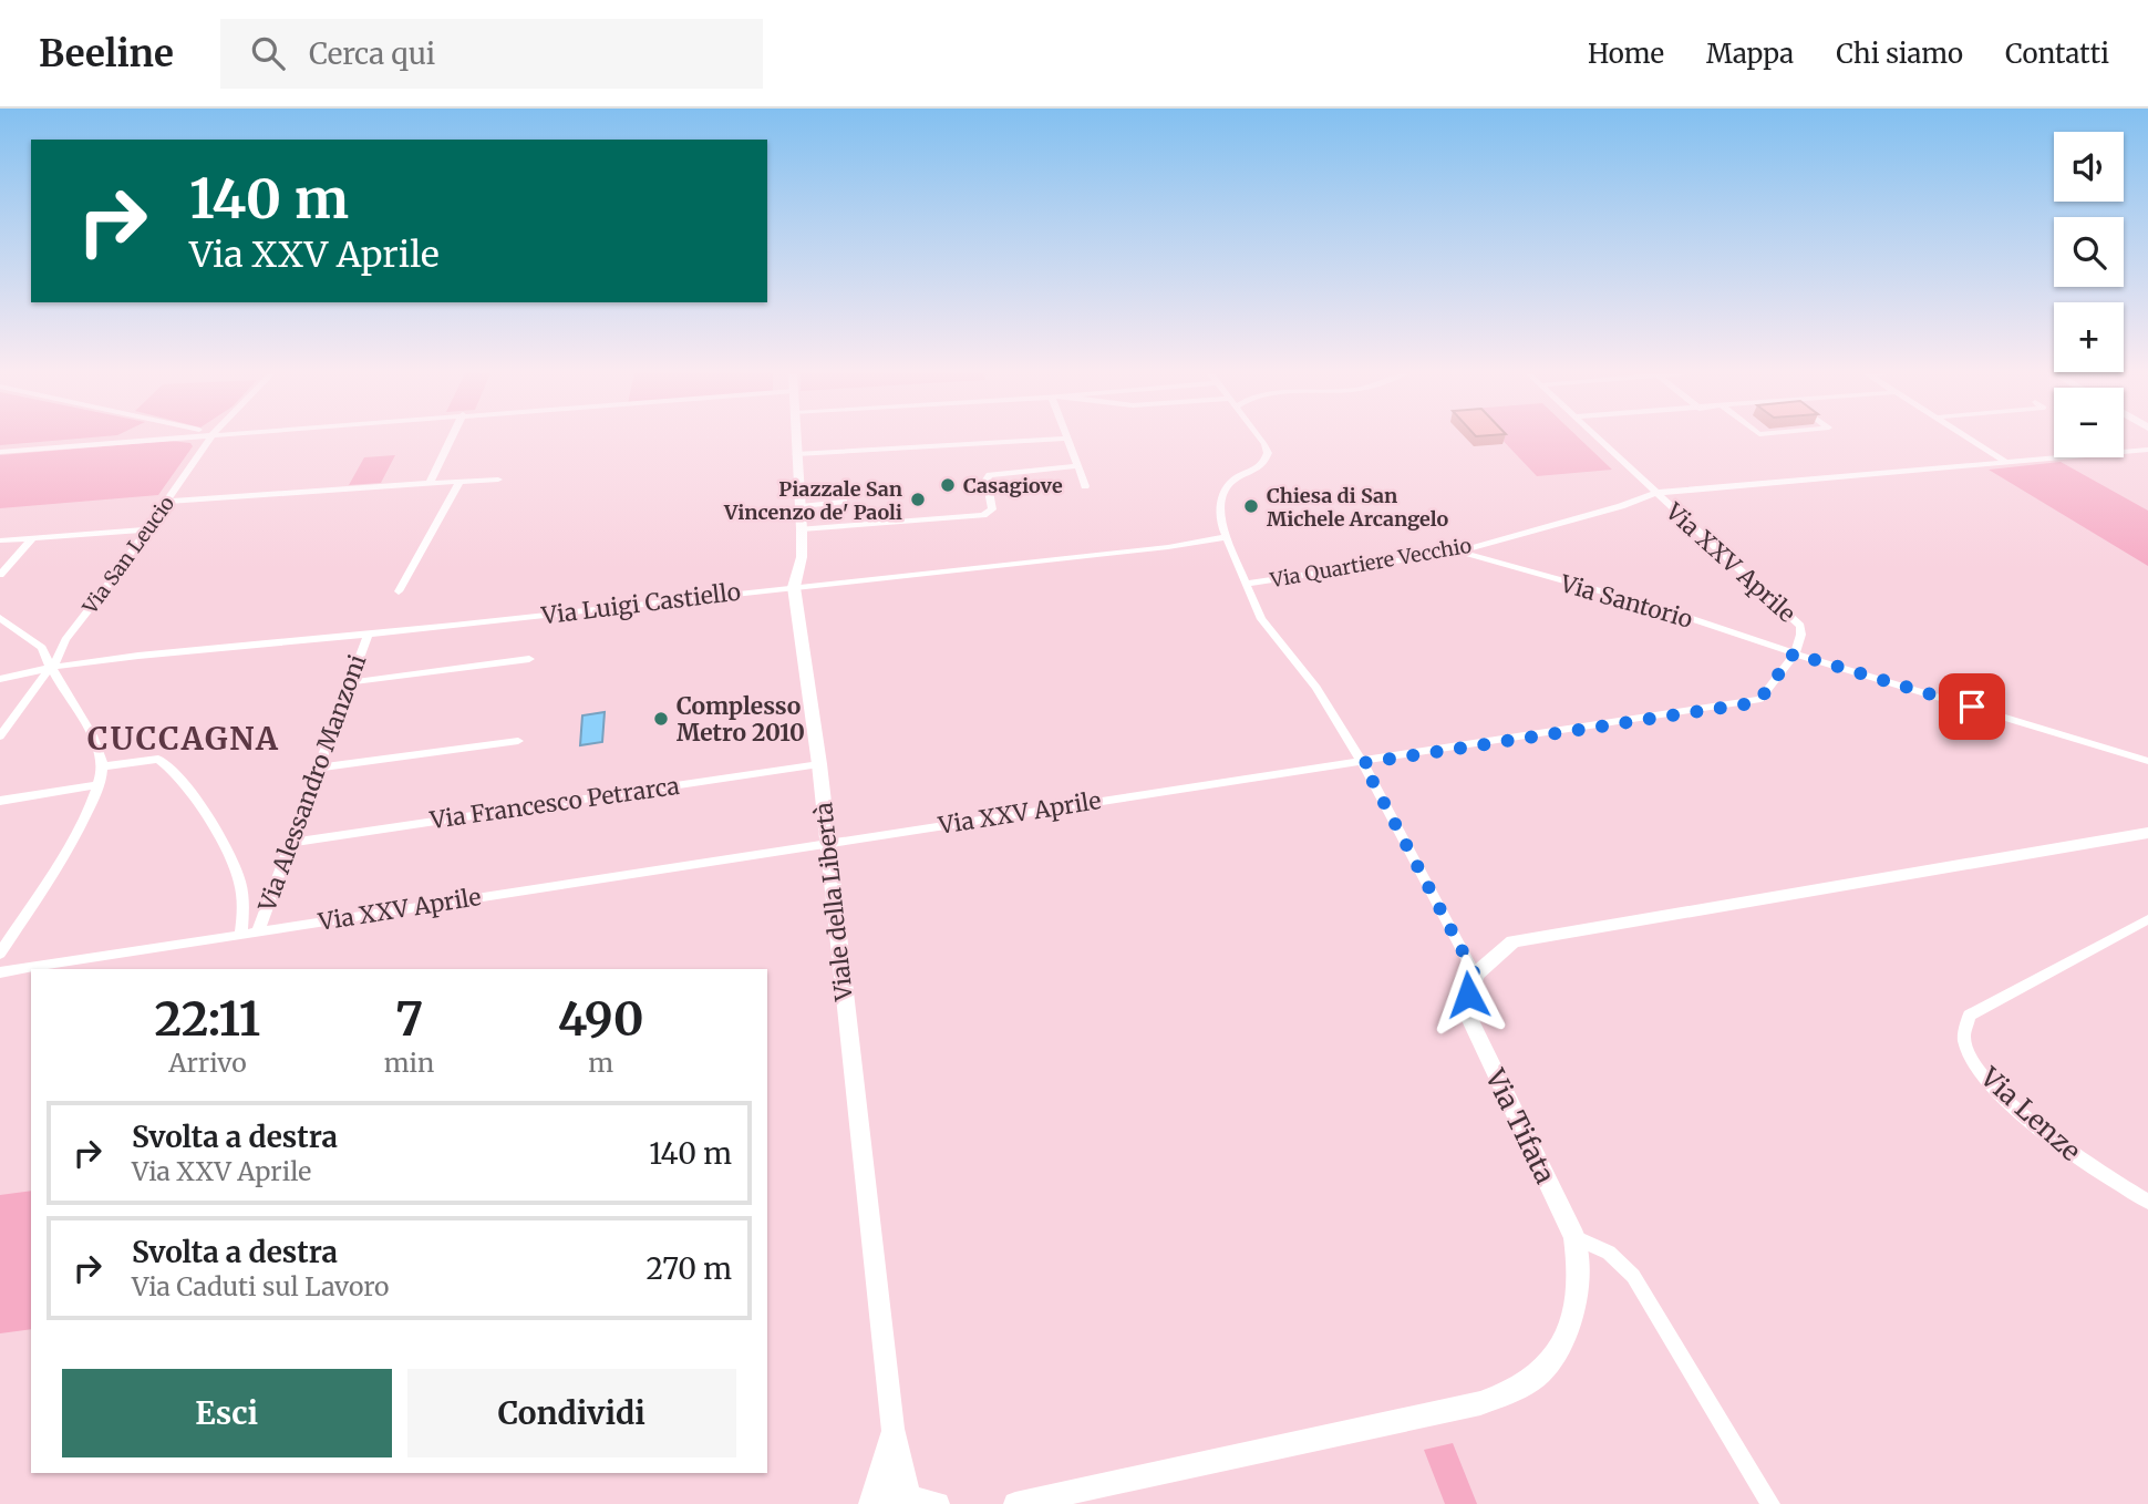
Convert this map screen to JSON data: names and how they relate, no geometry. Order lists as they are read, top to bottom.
{
  "streets": {
    "street": [
      "Via San Leucio",
      "Via Quartiere Vecchio",
      "Via XXV Aprile",
      "Via Santorio",
      "Via Luigi Castiello",
      "Via Alessandro Manzoni",
      "Via Francesco Petrarca",
      "Viale della Libertà",
      "Via Lenze",
      "Via Tifata"
    ]
  },
  "crossings": [
    ["Via San Leucio", "Via Luigi Castiello"],
    ["Via Quartiere Vecchio", "Via XXV Aprile"],
    ["Via Quartiere Vecchio", "Via Santorio"],
    ["Via XXV Aprile", "Via Santorio"],
    ["Via XXV Aprile", "Via Alessandro Manzoni"],
    ["Via XXV Aprile", "Viale della Libertà"],
    ["Via Luigi Castiello", "Via Alessandro Manzoni"],
    ["Via Luigi Castiello", "Viale della Libertà"],
    ["Via Alessandro Manzoni", "Via Francesco Petrarca"],
    ["Via Francesco Petrarca", "Viale della Libertà"]
  ],
  "districts": ["CUCCAGNA"],
  "places": [
    "Casagiove",
    "Piazzale San Vincenzo de' Paoli",
    "Chiesa di San Michele Arcangelo",
    "Complesso Metro 2010"
  ],
  "page": {
    "header": "Beeline",
    "search": "Cerca qui",
    "nav": [
      "Home",
      "Mappa",
      "Chi siamo",
      "Contatti"
    ],
    "map_buttons": ["+", "−"],
    "turn": ["140 m", "Via XXV Aprile"],
    "eta": [
      "22:11",
      "Arrivo",
      "7",
      "min",
      "490",
      "m"
    ],
    "list": [
      {
        "name": "Svolta a destra",
        "note": "Via XXV Aprile",
        "value": "140 m"
      },
      {
        "name": "Svolta a destra",
        "note": "Via Caduti sul Lavoro",
        "value": "270 m"
      }
    ],
    "buttons": ["Esci", "Condividi"]
  }
}
